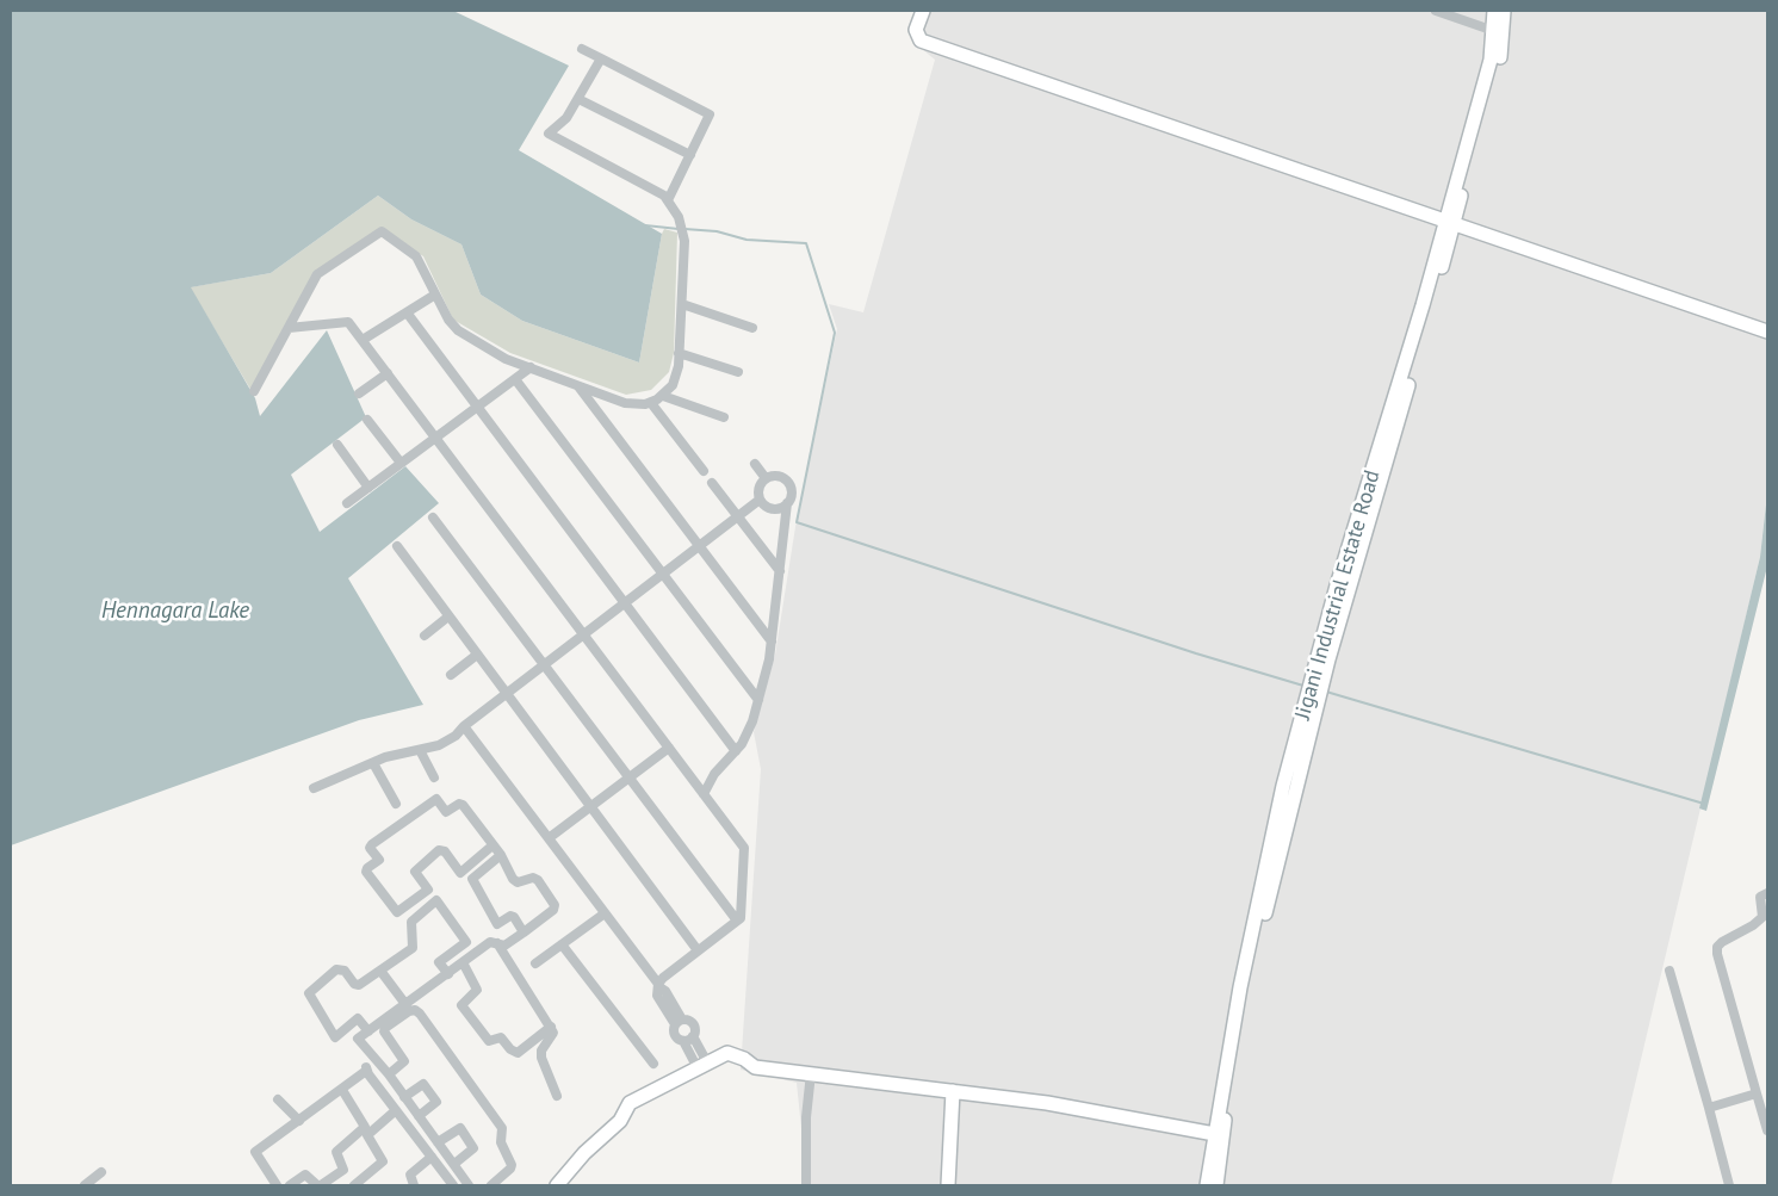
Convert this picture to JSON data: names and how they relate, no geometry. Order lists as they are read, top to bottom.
{
  "streets": {
    "street": ["Jigani Industrial Estate Road"]
  },
  "water": ["Hennagara Lake"]
}
